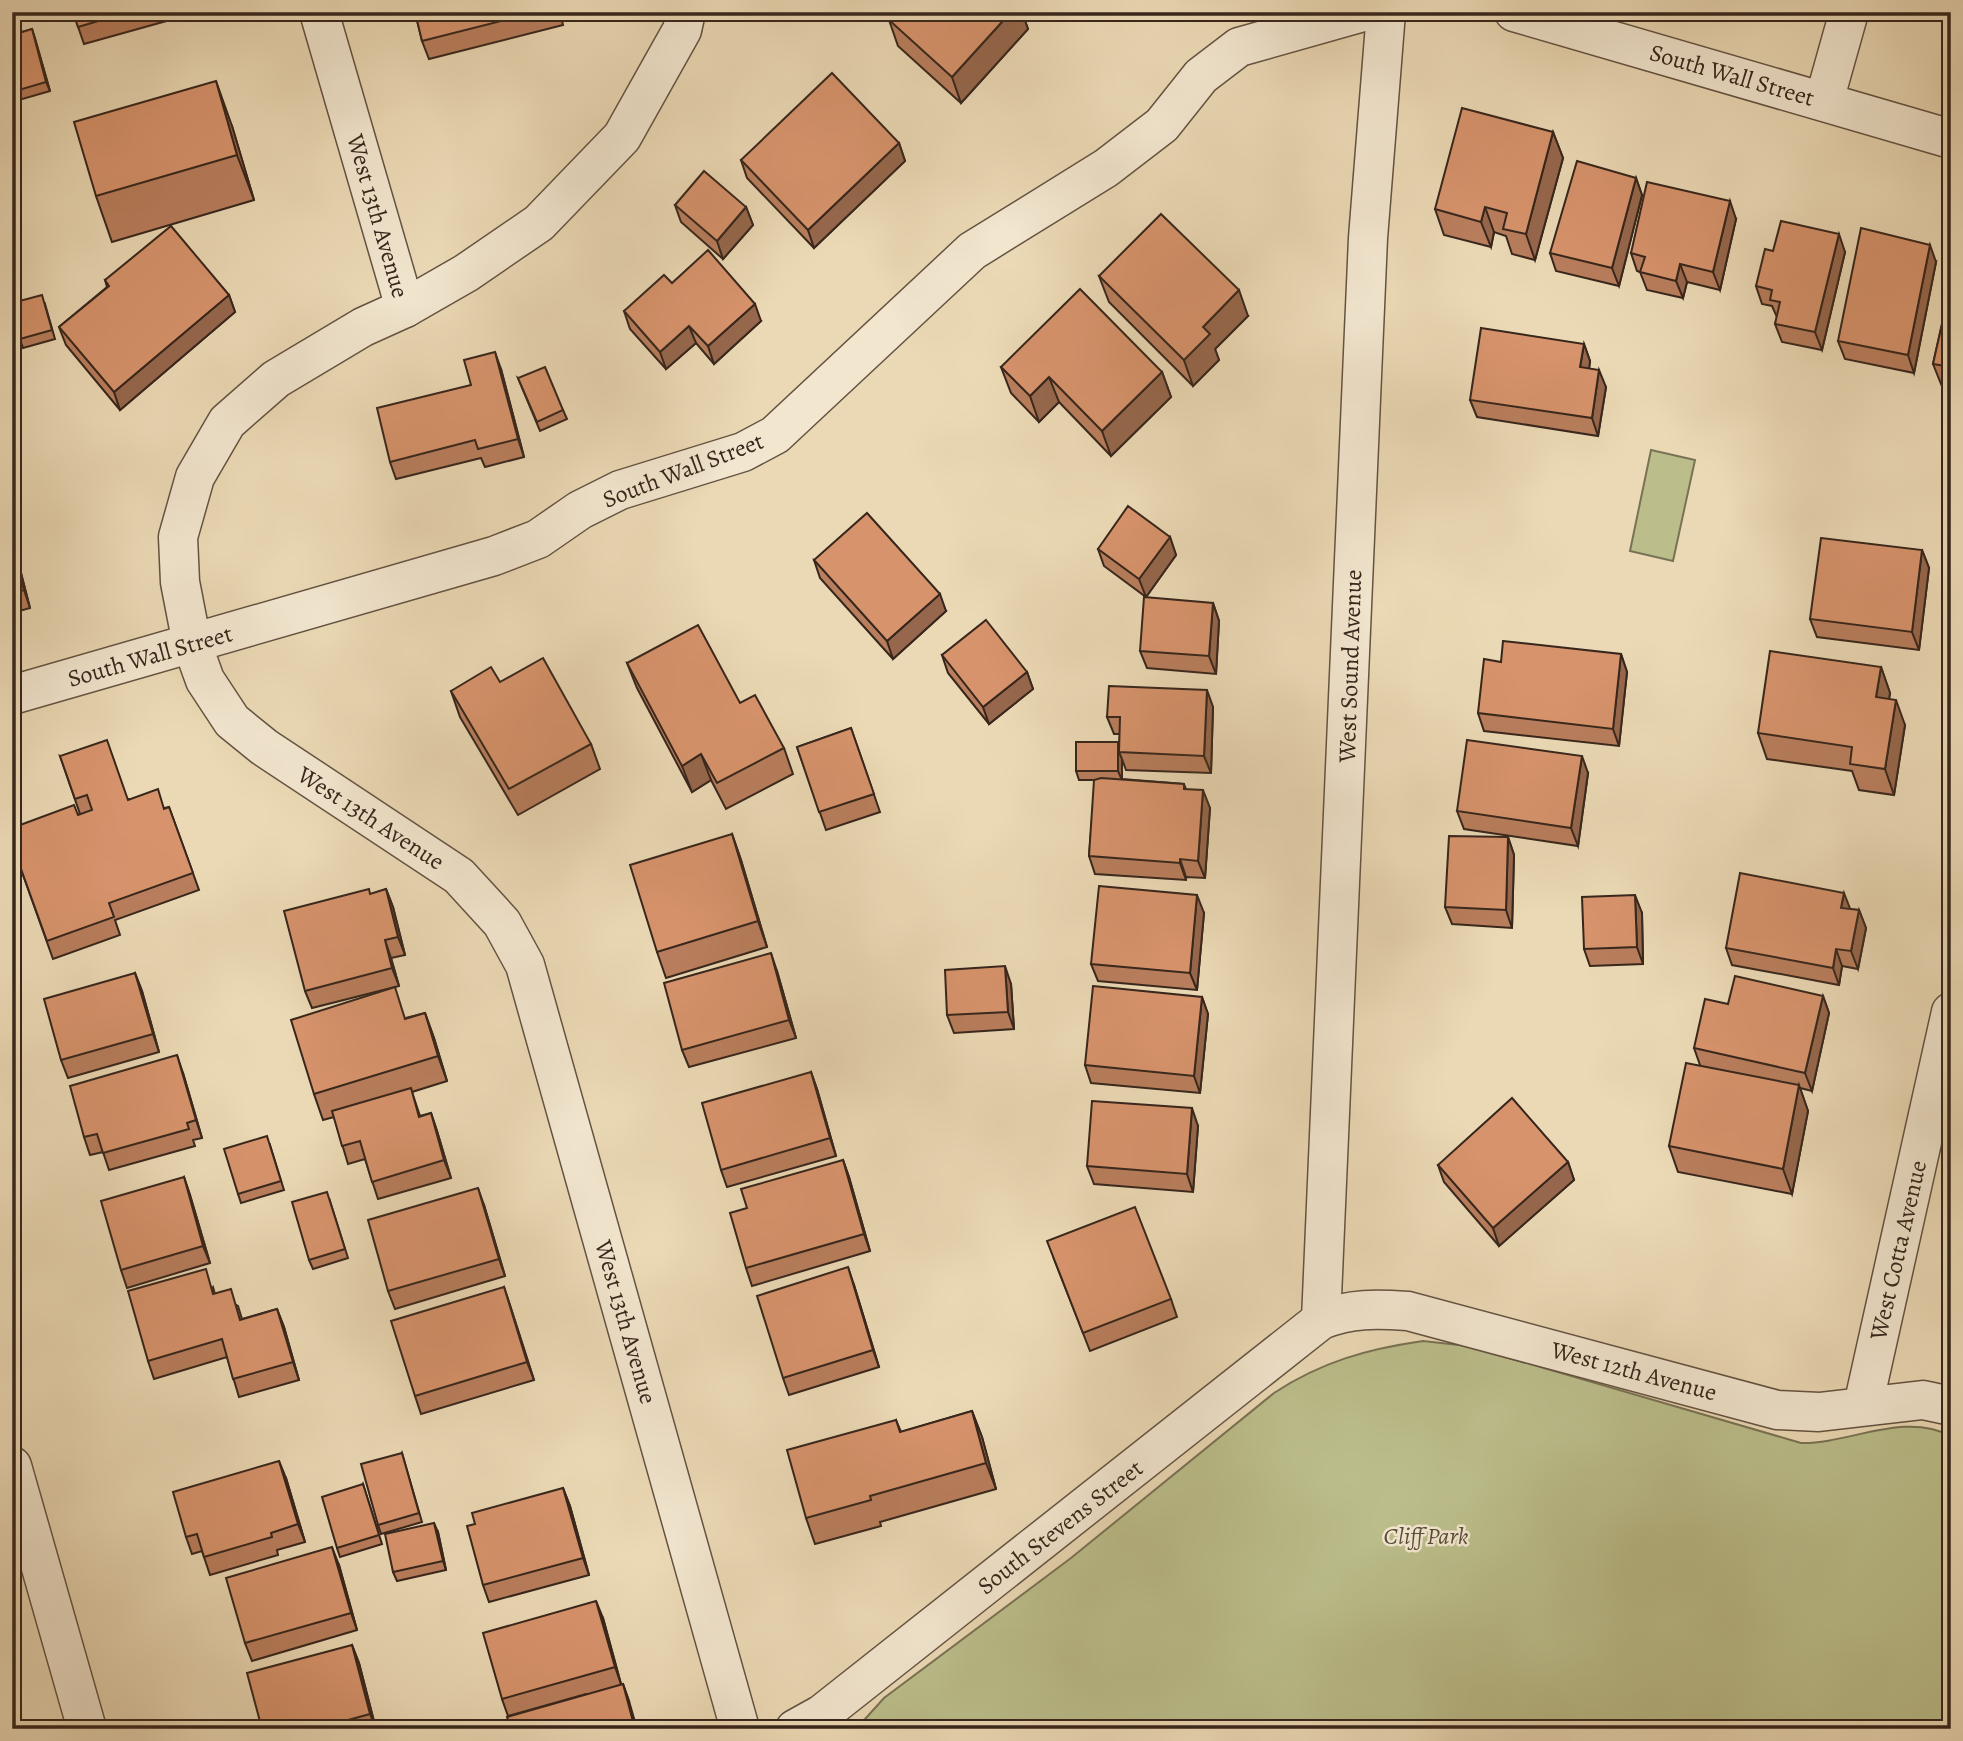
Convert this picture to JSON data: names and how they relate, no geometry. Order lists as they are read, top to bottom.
{
  "streets": {
    "street": [
      "South Wall Street",
      "West 13th Avenue",
      "West Sound Avenue",
      "West Cotta Avenue",
      "West 12th Avenue",
      "South Stevens Street"
    ]
  },
  "crossings": [
    ["South Wall Street", "West 13th Avenue"],
    ["West Sound Avenue", "West 12th Avenue"],
    ["West Sound Avenue", "South Stevens Street"],
    ["West Cotta Avenue", "West 12th Avenue"],
    ["West 12th Avenue", "South Stevens Street"]
  ],
  "parks": ["Cliff Park"]
}
